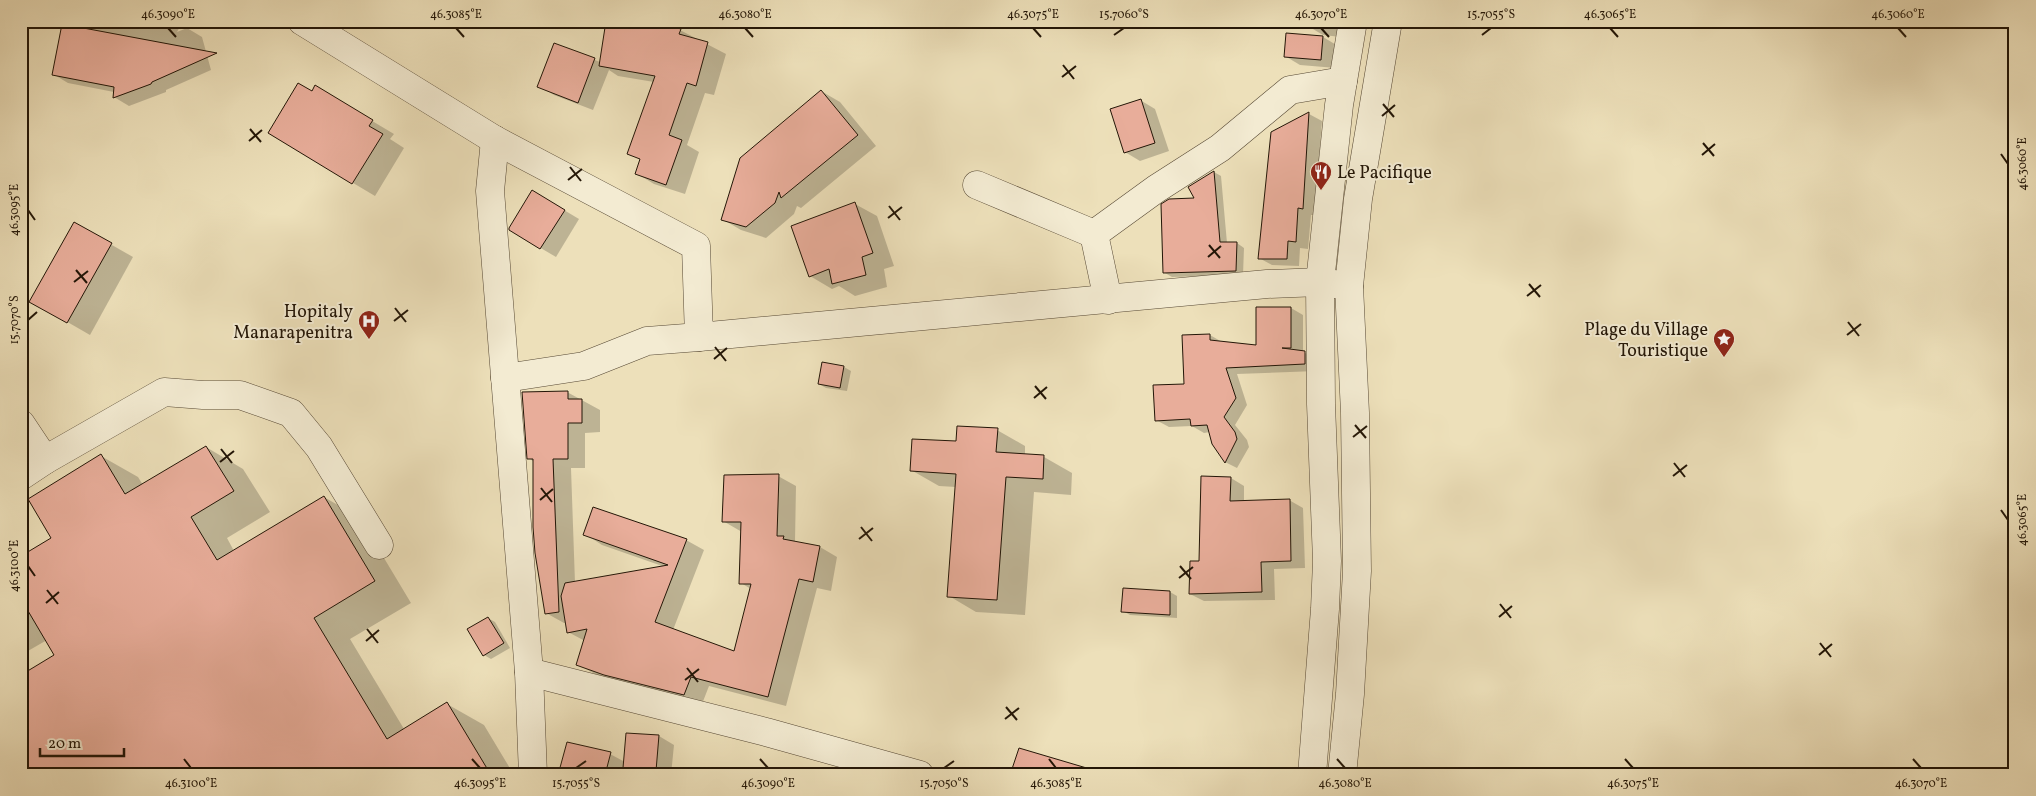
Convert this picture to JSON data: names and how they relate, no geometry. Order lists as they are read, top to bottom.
{
  "places": {
    "restaurant": ["Le Pacifique"],
    "hospital": ["Hopitaly Manarapenitra"],
    "place": ["Plage du Village Touristique"]
  },
  "scale_bar": "20 m",
  "coordinates": [
    "46.3090°E",
    "46.3085°E",
    "46.3080°E",
    "46.3075°E",
    "15.7060°S",
    "46.3070°E",
    "15.7055°S",
    "46.3065°E",
    "46.3060°E",
    "46.3095°E",
    "15.7070°S",
    "46.3100°E",
    "15.7050°S"
  ]
}
